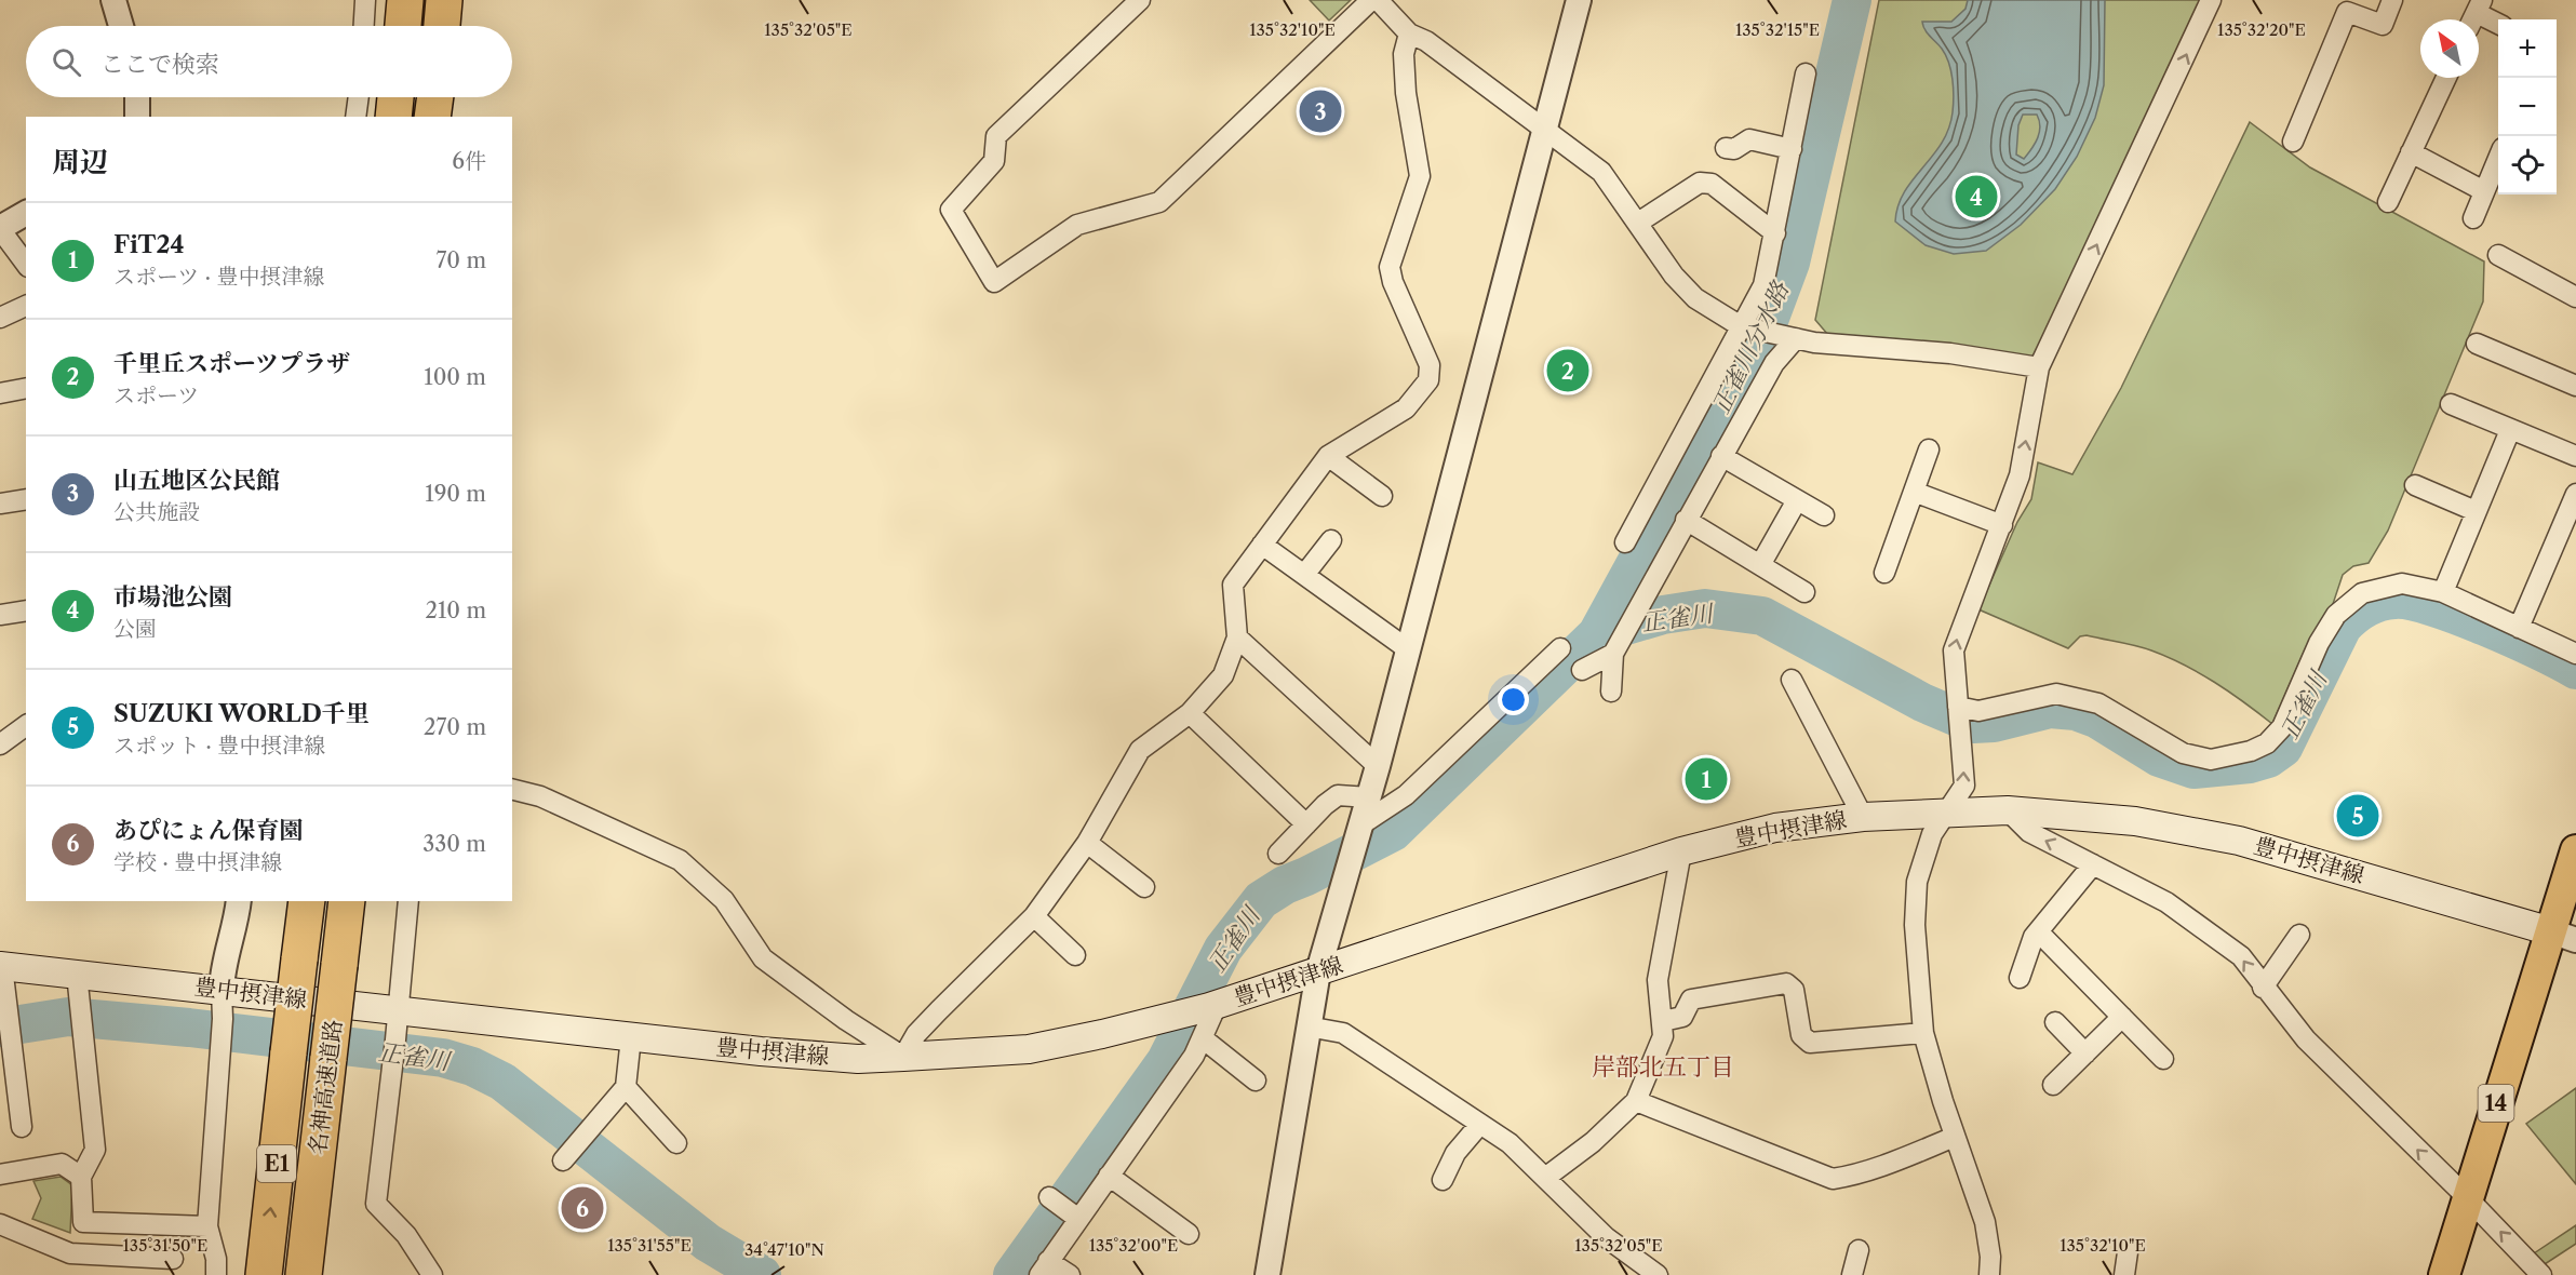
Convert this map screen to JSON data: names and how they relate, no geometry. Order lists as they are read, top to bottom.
{
  "streets": {
    "highway": ["名神高速道路", "E1"],
    "main road": ["豊中摂津線", "14"]
  },
  "crossings": [
    ["豊中摂津線", "14"]
  ],
  "districts": ["岸部北五丁目"],
  "water": ["正雀川分水路", "正雀川"],
  "north": "top left",
  "page": {
    "map_buttons": ["+", "−"],
    "search": "ここで検索",
    "pins": [
      "3",
      "4",
      "2",
      "1",
      "5",
      "6"
    ],
    "heading": ["周辺", "6件"],
    "list": [
      {
        "mark": "1",
        "name": "FiT24",
        "note": "スポーツ · 豊中摂津線",
        "value": "70 m"
      },
      {
        "mark": "2",
        "name": "千里丘スポーツプラザ",
        "note": "スポーツ",
        "value": "100 m"
      },
      {
        "mark": "3",
        "name": "山五地区公民館",
        "note": "公共施設",
        "value": "190 m"
      },
      {
        "mark": "4",
        "name": "市場池公園",
        "note": "公園",
        "value": "210 m"
      },
      {
        "mark": "5",
        "name": "SUZUKI WORLD千里",
        "note": "スポット · 豊中摂津線",
        "value": "270 m"
      },
      {
        "mark": "6",
        "name": "あぴにょん保育園",
        "note": "学校 · 豊中摂津線",
        "value": "330 m"
      }
    ]
  },
  "coordinates": [
    "135°32'05\"E",
    "135°32'10\"E",
    "135°32'15\"E",
    "135°32'20\"E",
    "135°31'50\"E",
    "135°31'55\"E",
    "135°32'00\"E",
    "34°47'10\"N"
  ]
}
